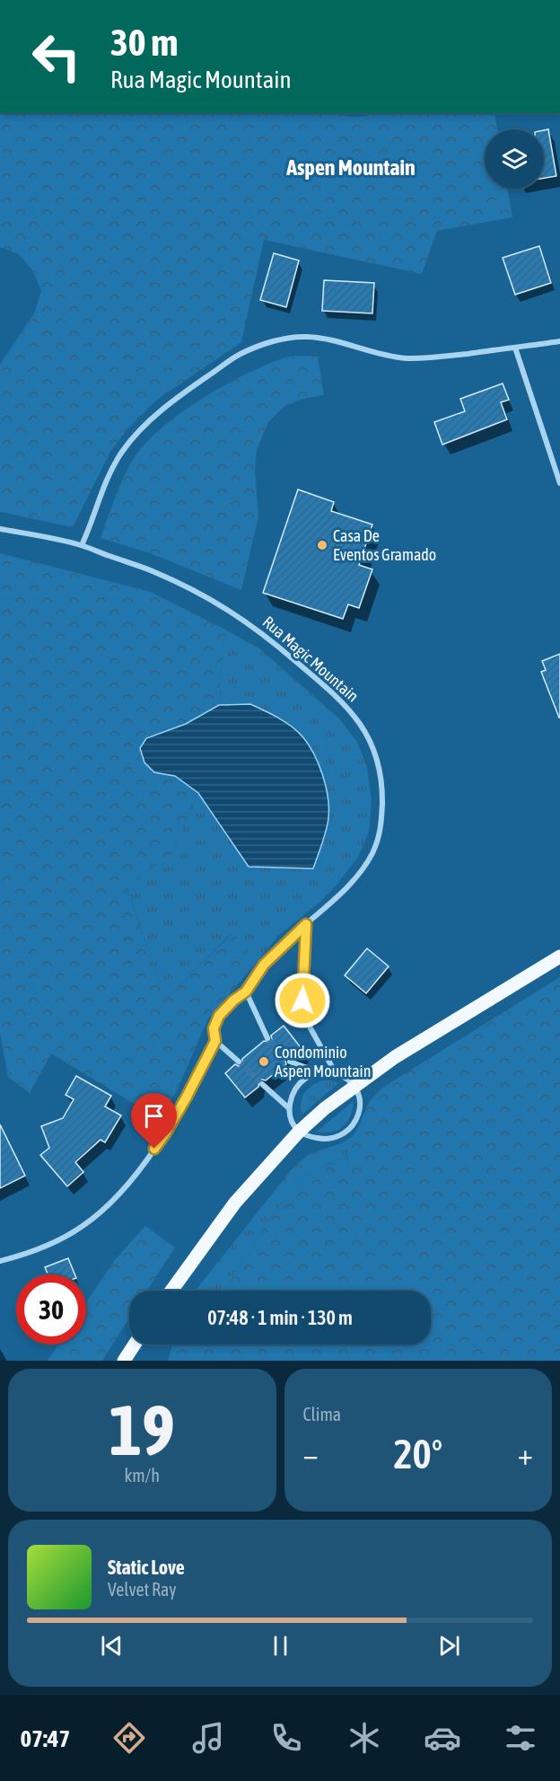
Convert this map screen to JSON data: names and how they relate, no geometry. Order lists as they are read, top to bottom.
{
  "streets": {
    "street": ["Rua Magic Mountain"]
  },
  "districts": ["Aspen Mountain"],
  "places": ["Casa De Eventos Gramado", "Condominio Aspen Mountain"],
  "page": {
    "turn": ["30 m", "Rua Magic Mountain"],
    "limit": "30",
    "trip": "07:48 · 1 min · 130 m",
    "tile": [
      ["19", "km/h"],
      "Clima"
    ],
    "heat": ["−", "20°", "+"],
    "song": ["Static Love", "Velvet Ray"],
    "tabs": "07:47"
  }
}
